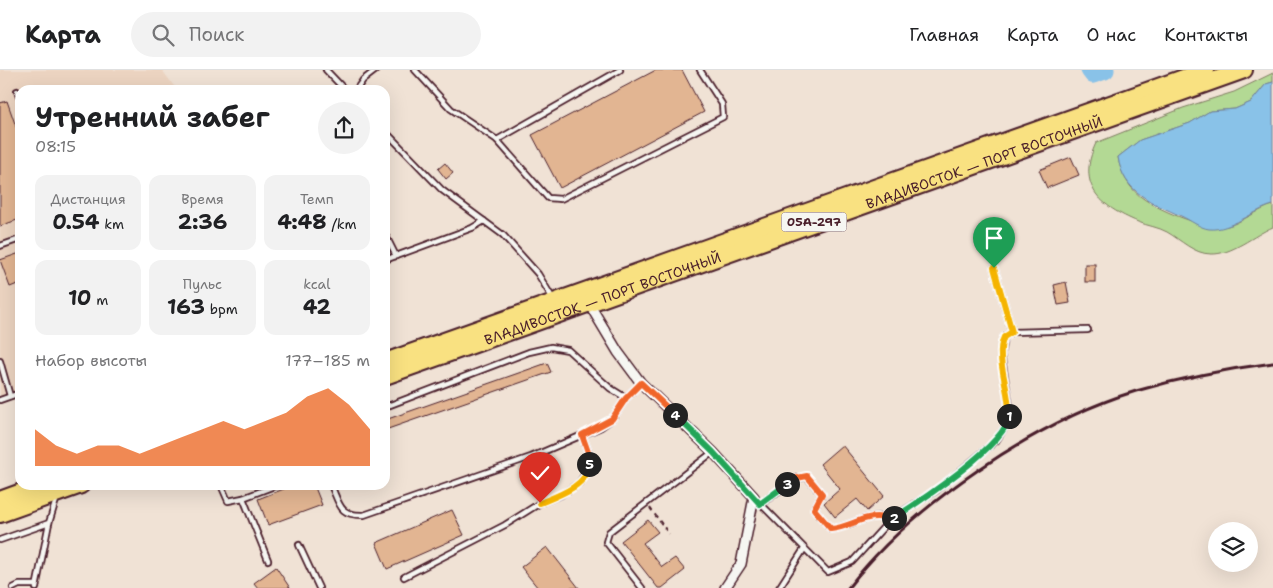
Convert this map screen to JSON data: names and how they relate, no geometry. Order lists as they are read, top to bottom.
{
  "streets": {
    "highway": ["ВЛАДИВОСТОК — ПОРТ ВОСТОЧНЫЙ", "05А-297"]
  },
  "page": {
    "header": "Карта",
    "search": "Поиск",
    "nav": [
      "Главная",
      "Карта",
      "О нас",
      "Контакты"
    ],
    "heading": ["Утренний забег", "08:15"],
    "stats": [
      ["Дистанция", "0.54 km"],
      ["Время", "2:36"],
      ["Темп", "4:48 /km"],
      ["10 m"],
      ["Пульс", "163 bpm"],
      ["kcal", "42"]
    ],
    "chart": ["Набор высоты", "177–185 m"],
    "pins": [
      "4",
      "1",
      "5",
      "3",
      "2"
    ]
  }
}
